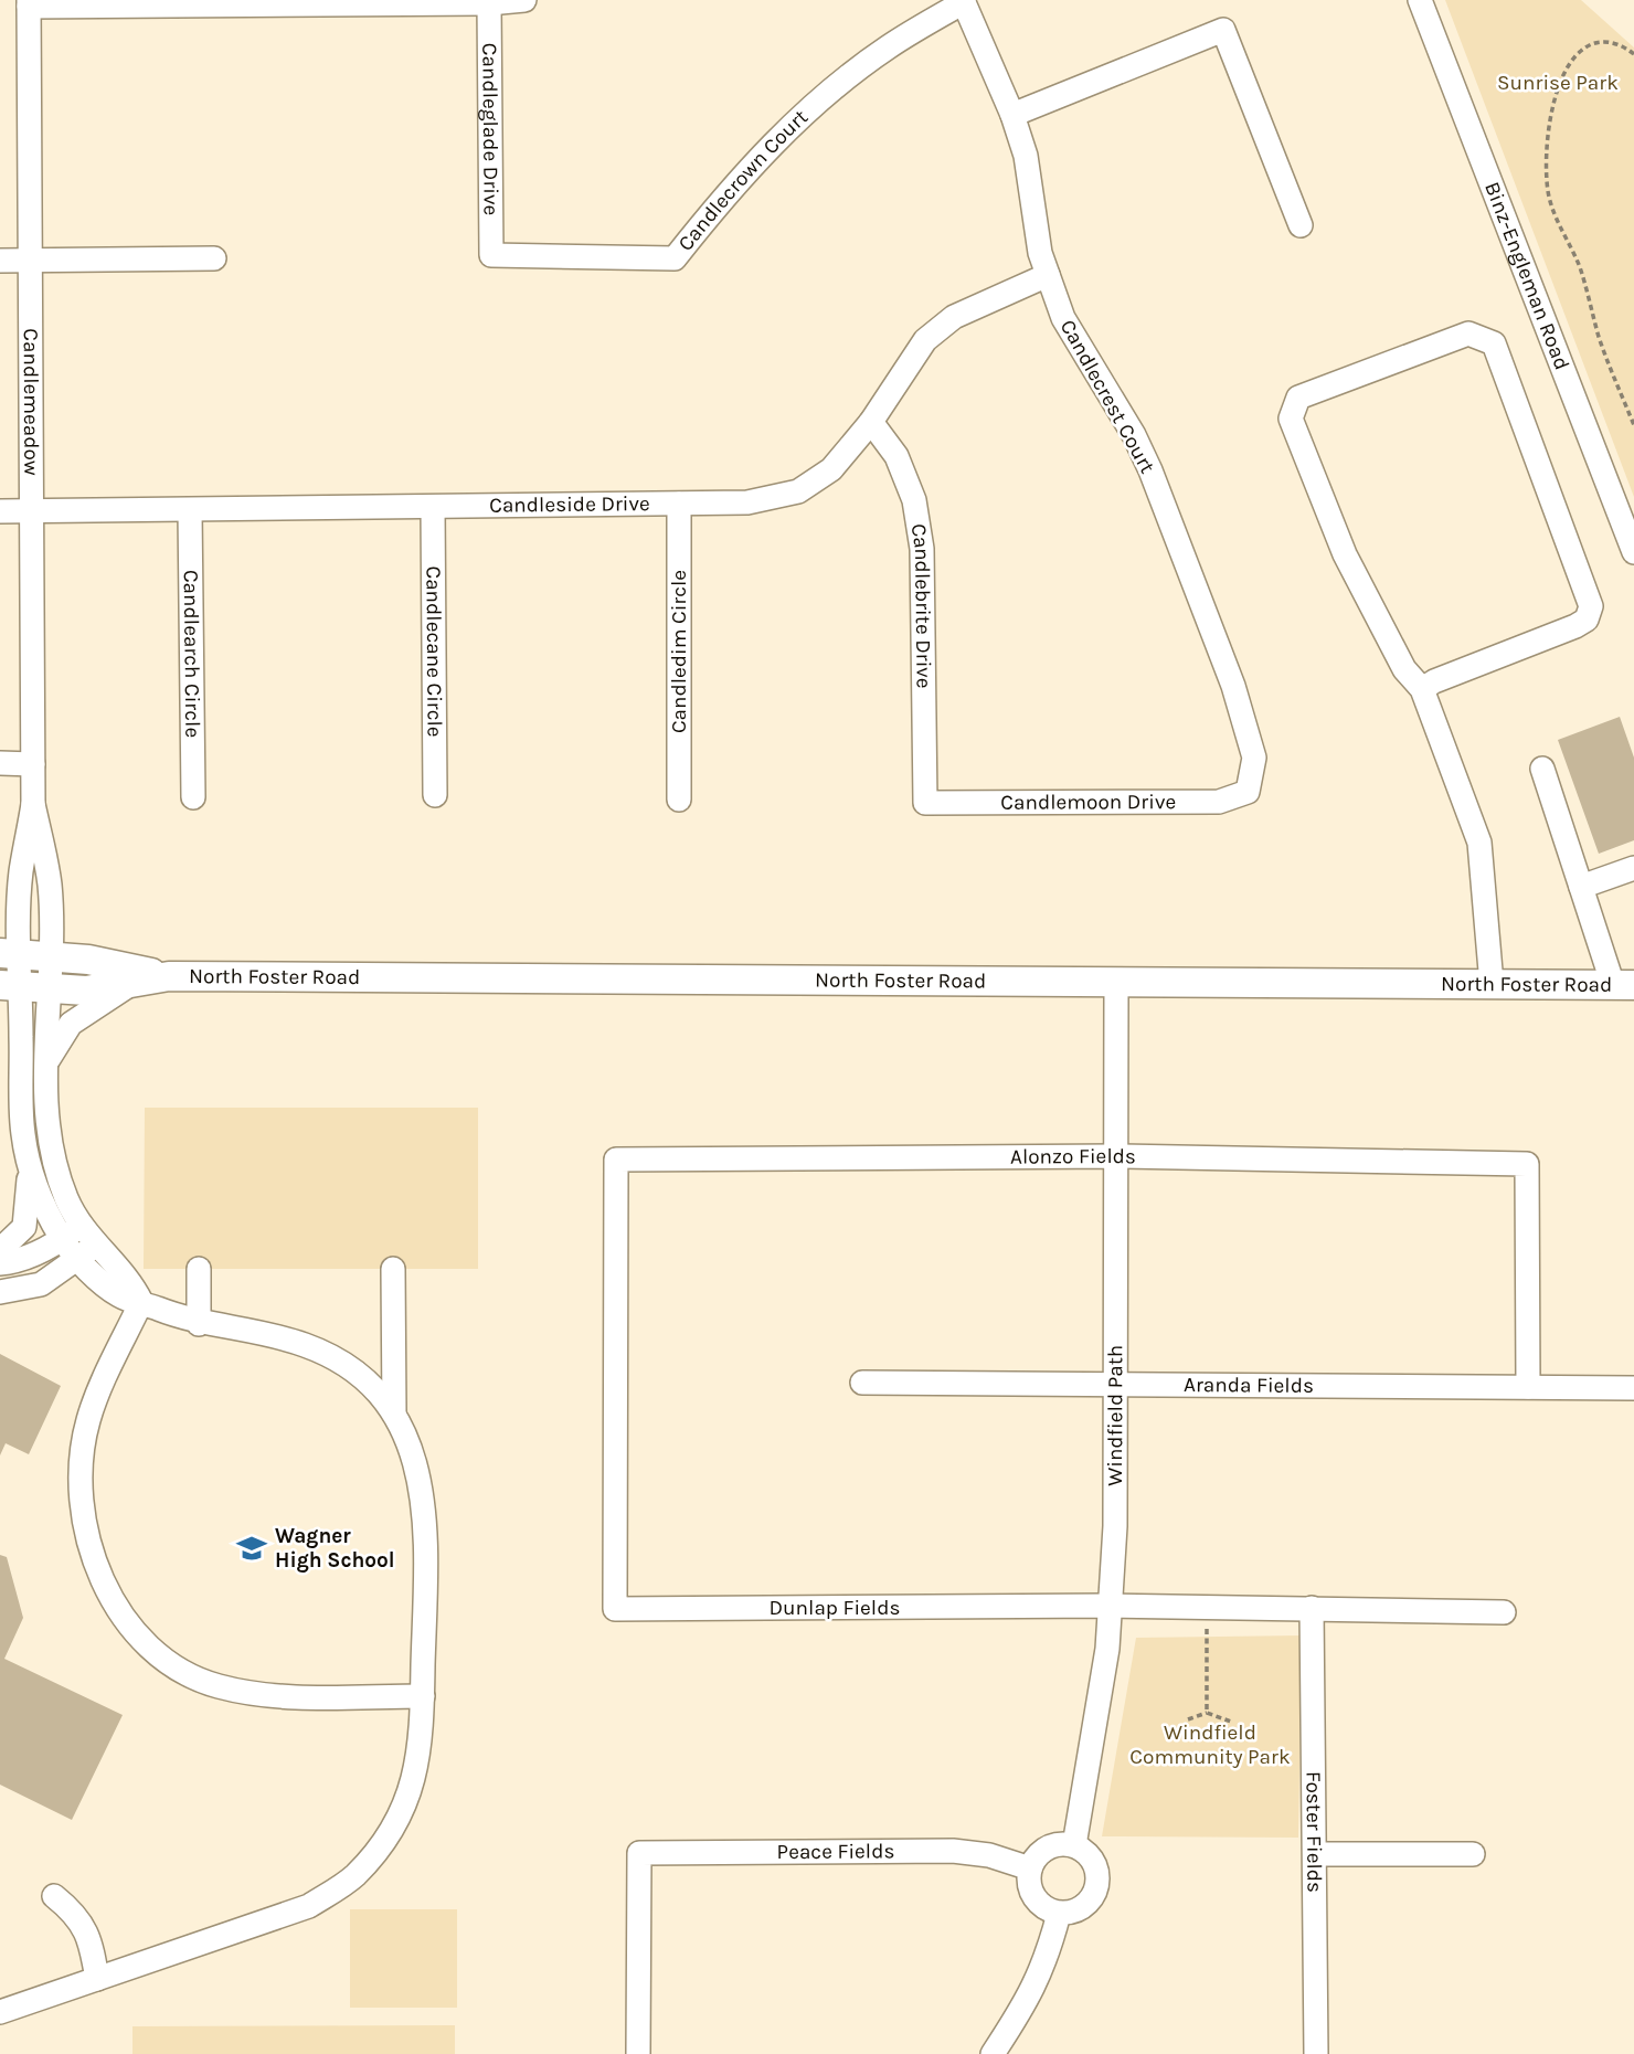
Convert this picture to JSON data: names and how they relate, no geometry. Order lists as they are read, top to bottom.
{
  "streets": {
    "main road": ["North Foster Road"],
    "street": [
      "Candleglade Drive",
      "Candlecrown Court",
      "Binz-Engleman Road",
      "Candlecrest Court",
      "Candlemeadow",
      "Candleside Drive",
      "Candlebrite Drive",
      "Candlecane Circle",
      "Candledim Circle",
      "Candlearch Circle",
      "Candlemoon Drive",
      "Alonzo Fields",
      "Aranda Fields",
      "Windfield Path",
      "Dunlap Fields",
      "Foster Fields",
      "Peace Fields"
    ]
  },
  "crossings": [
    ["Candleglade Drive", "Candlecrown Court"],
    ["Candlecrown Court", "Candlecrest Court"],
    ["Candlecrest Court", "Candleside Drive"],
    ["Candlecrest Court", "Candlemoon Drive"],
    ["Candlemeadow", "Candleside Drive"],
    ["Candlemeadow", "North Foster Road"],
    ["Candleside Drive", "Candlebrite Drive"],
    ["Candleside Drive", "Candlecane Circle"],
    ["Candleside Drive", "Candledim Circle"],
    ["Candleside Drive", "Candlearch Circle"],
    ["Candlebrite Drive", "Candlemoon Drive"],
    ["North Foster Road", "Windfield Path"],
    ["Alonzo Fields", "Aranda Fields"],
    ["Alonzo Fields", "Windfield Path"],
    ["Alonzo Fields", "Dunlap Fields"],
    ["Aranda Fields", "Windfield Path"],
    ["Windfield Path", "Dunlap Fields"],
    ["Windfield Path", "Peace Fields"],
    ["Dunlap Fields", "Foster Fields"]
  ],
  "parks": ["Sunrise Park", "Windfield Community Park"],
  "places": {
    "school or university": ["Wagner High School"]
  }
}
